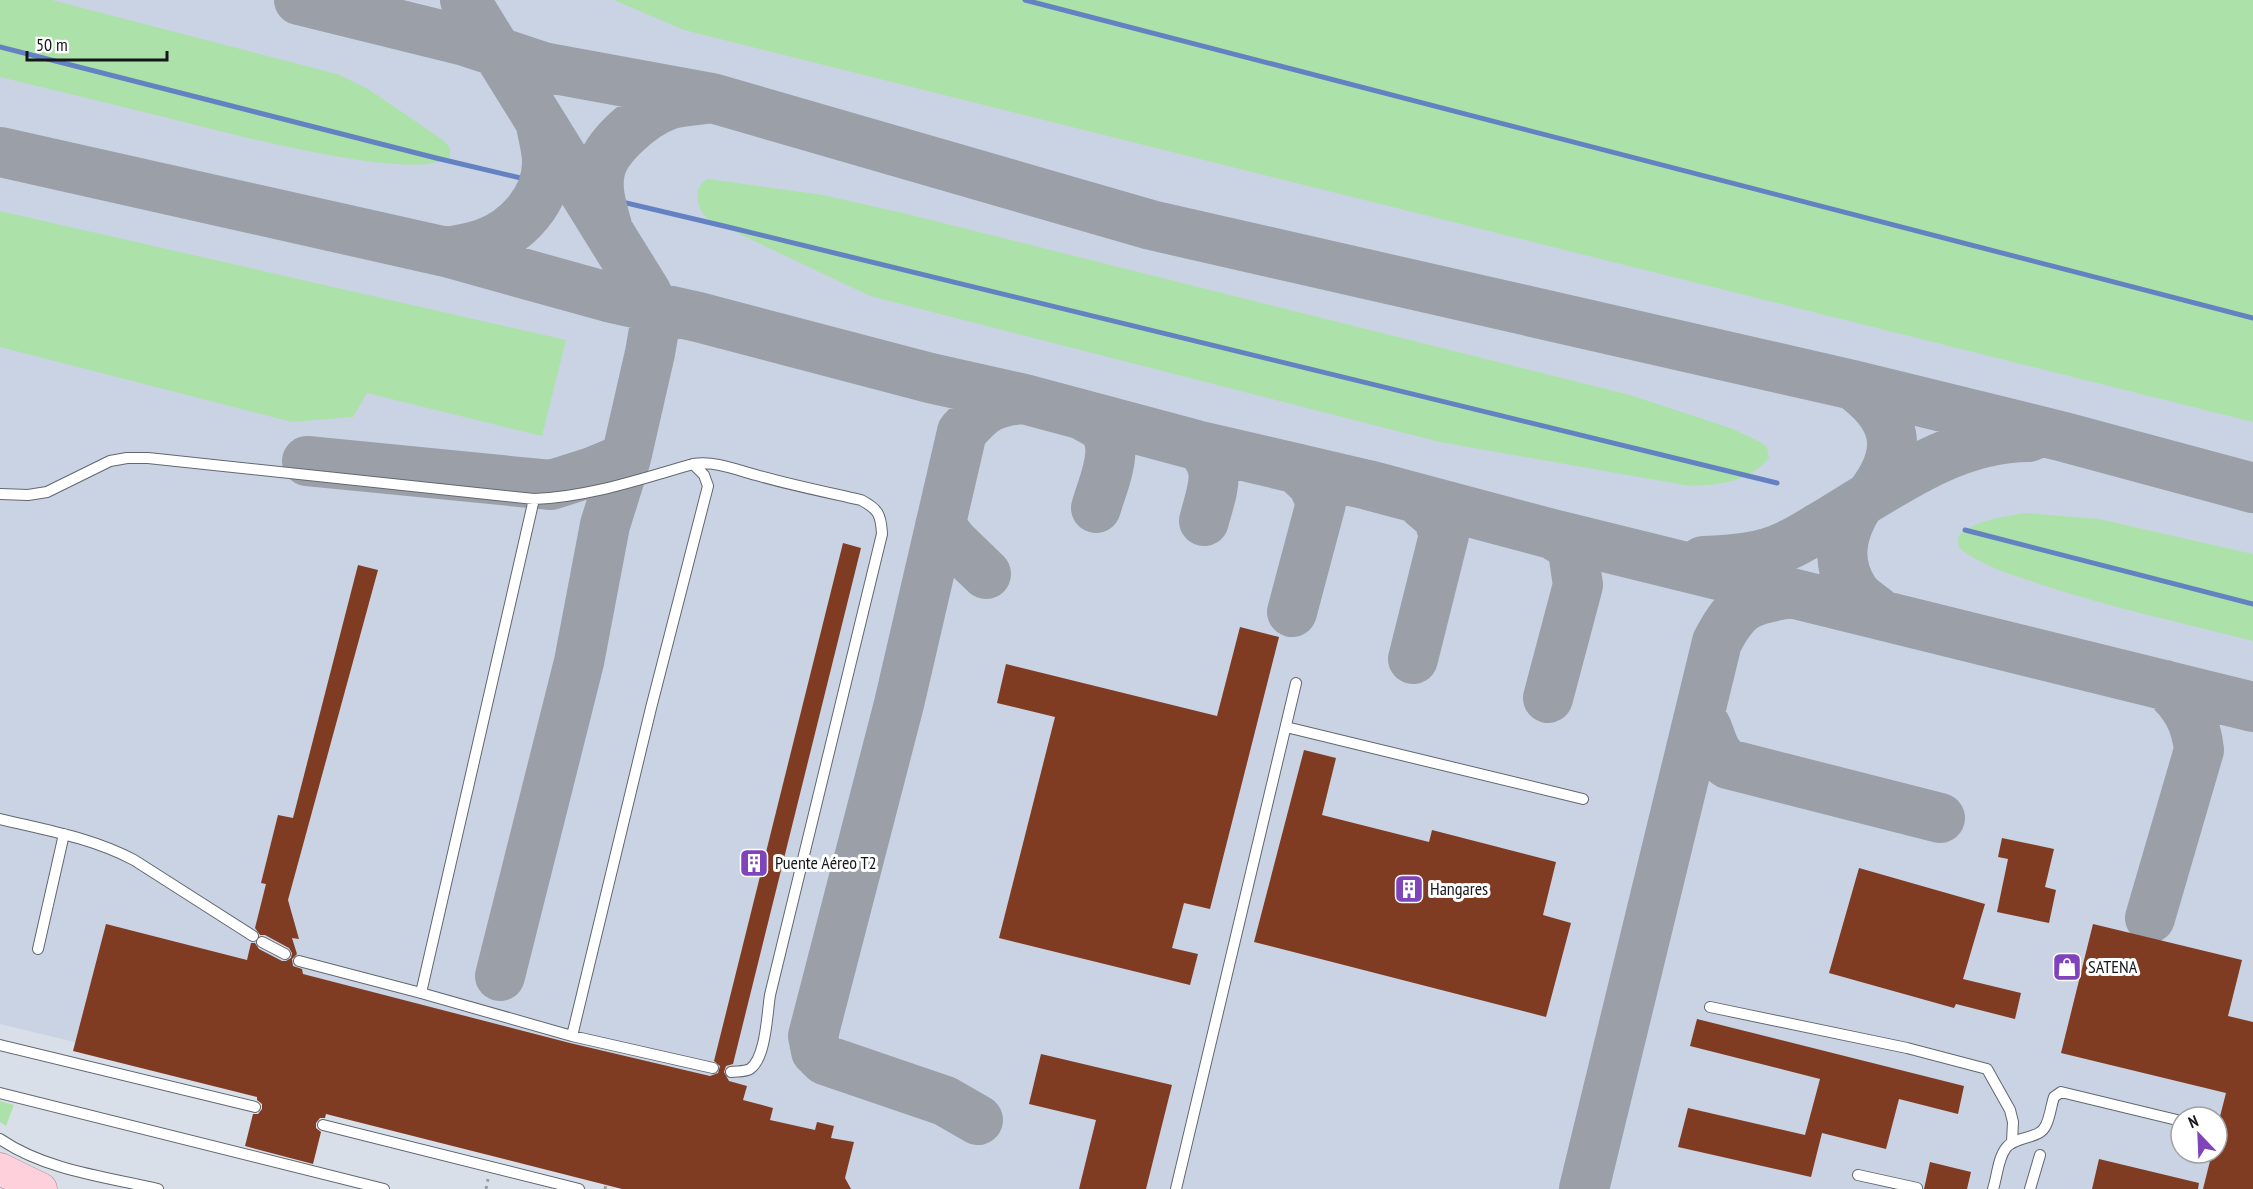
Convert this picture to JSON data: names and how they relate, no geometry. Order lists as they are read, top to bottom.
{
  "places": {
    "building": ["Puente Aéreo T2", "Hangares"],
    "shop": ["SATENA"]
  },
  "scale_bar": "50 m",
  "north": "top left"
}
